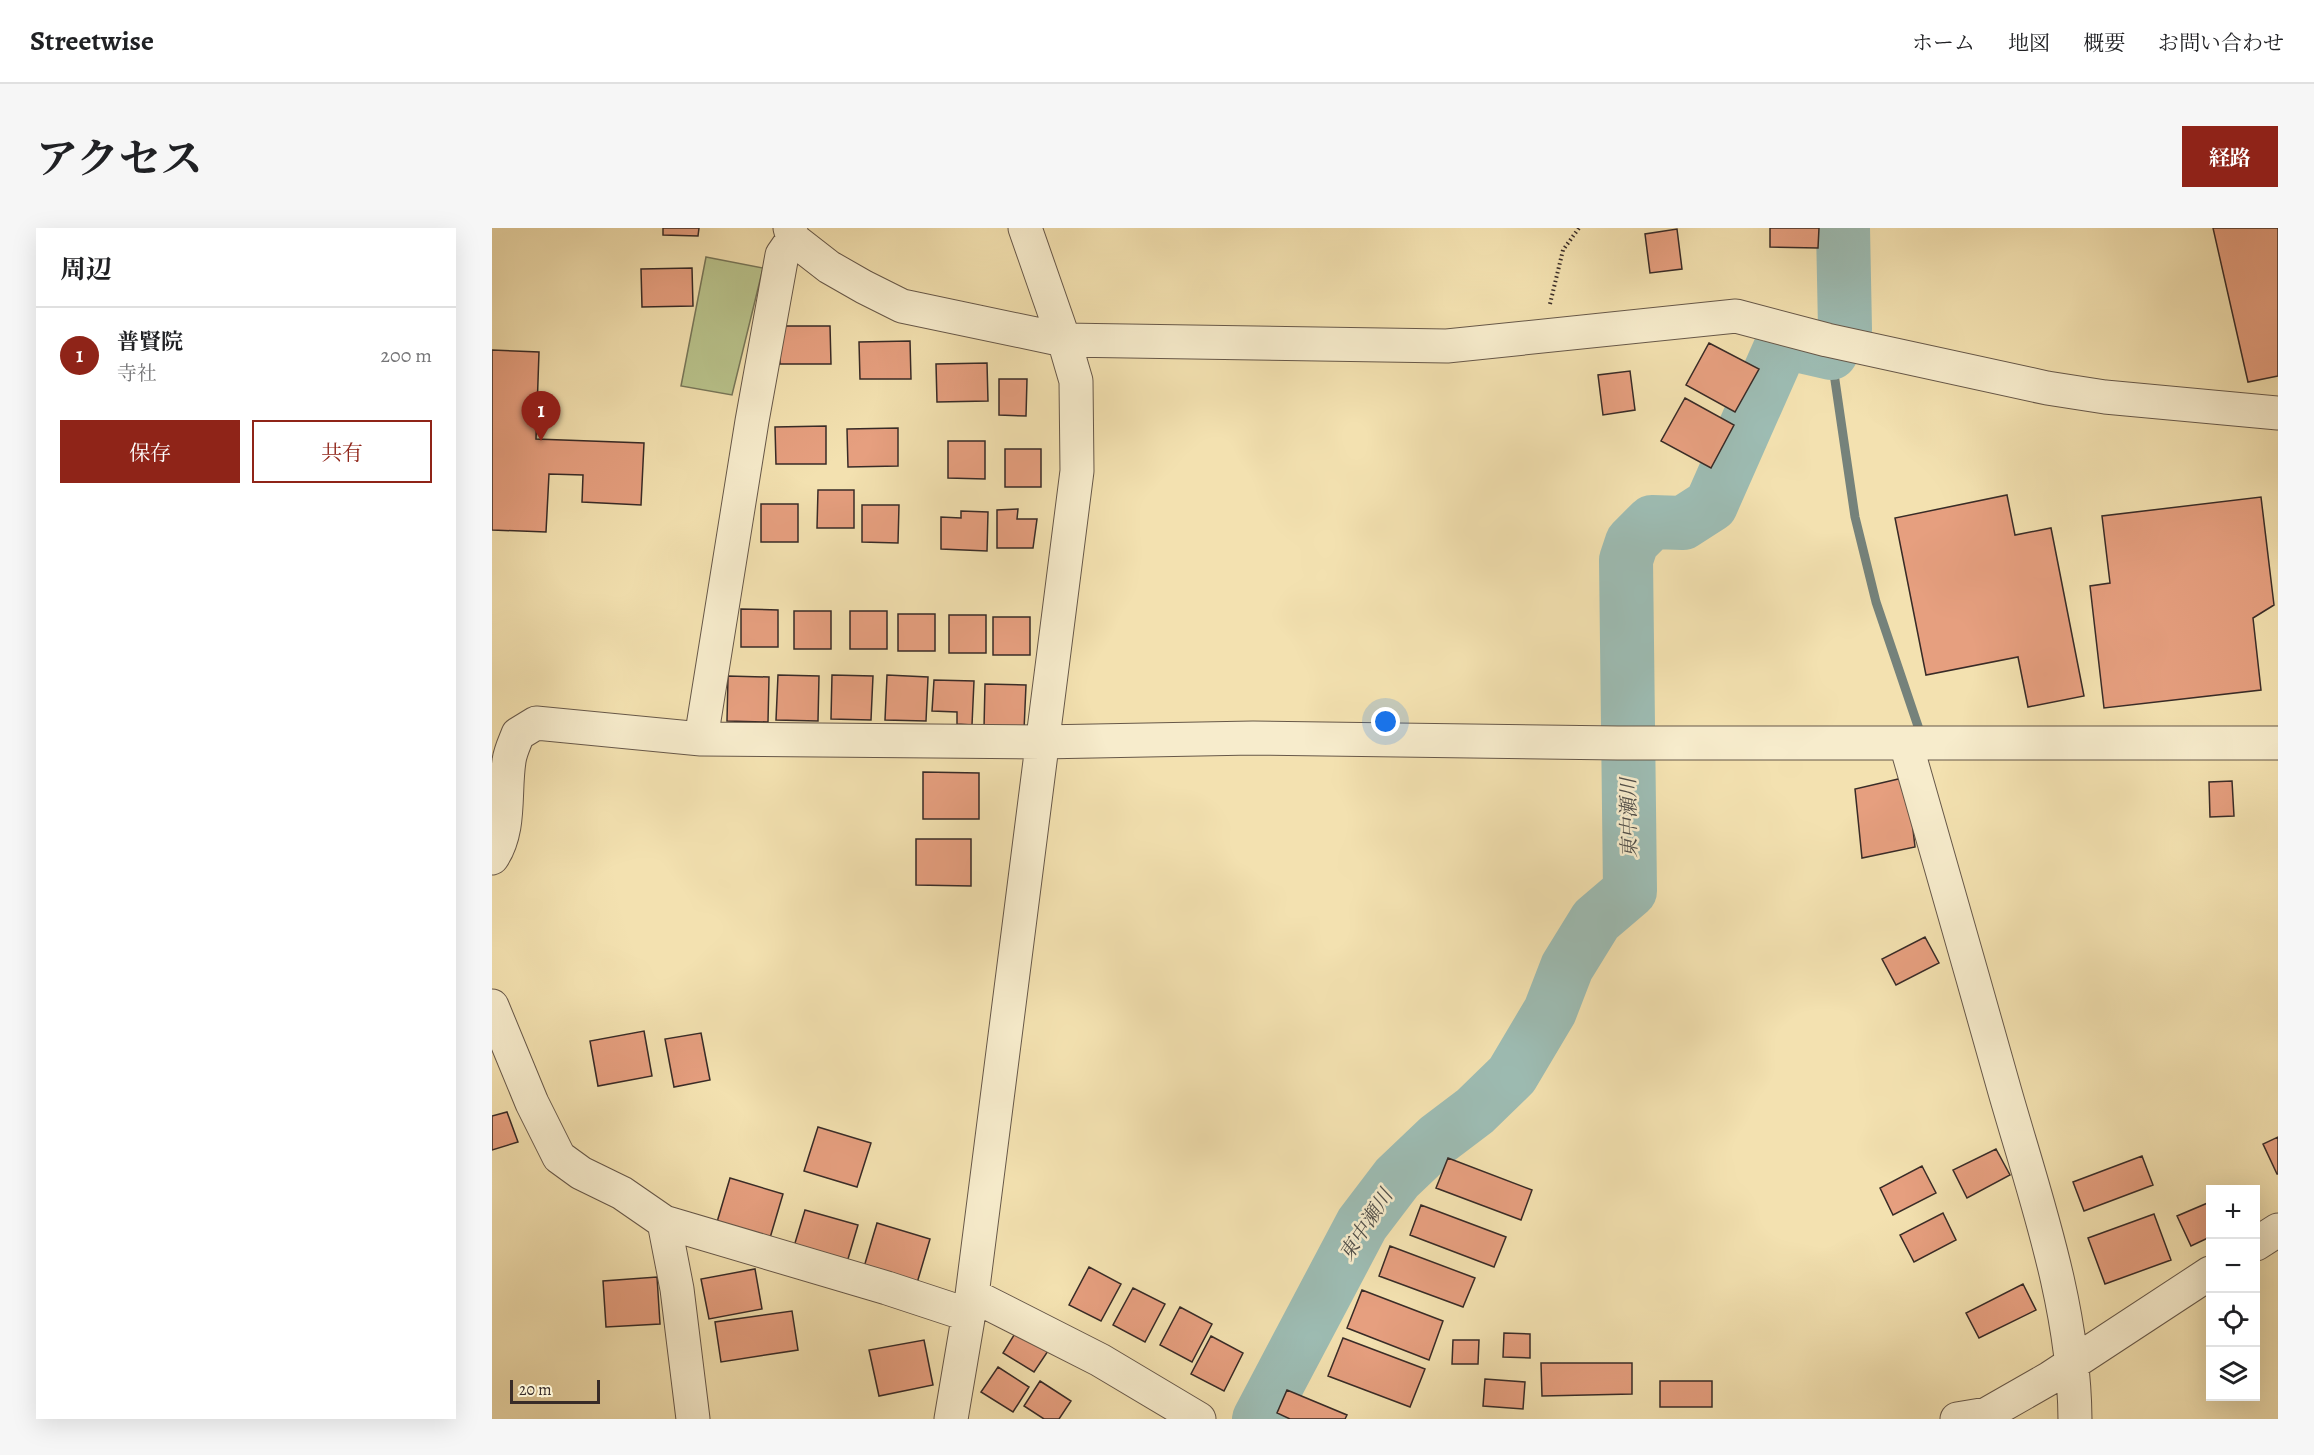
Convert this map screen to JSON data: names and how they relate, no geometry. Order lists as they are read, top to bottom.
{
  "water": ["東中瀬川"],
  "scale_bar": "20 m",
  "page": {
    "header": "Streetwise",
    "nav": [
      "ホーム",
      "地図",
      "概要",
      "お問い合わせ"
    ],
    "title": "アクセス",
    "buttons": [
      "経路",
      ["保存", "共有"]
    ],
    "heading": "周辺",
    "list": [
      {
        "mark": "1",
        "name": "普賢院",
        "note": "寺社",
        "value": "200 m"
      }
    ],
    "pins": "1",
    "map_buttons": ["+", "−"],
    "scale": "20 m"
  }
}
